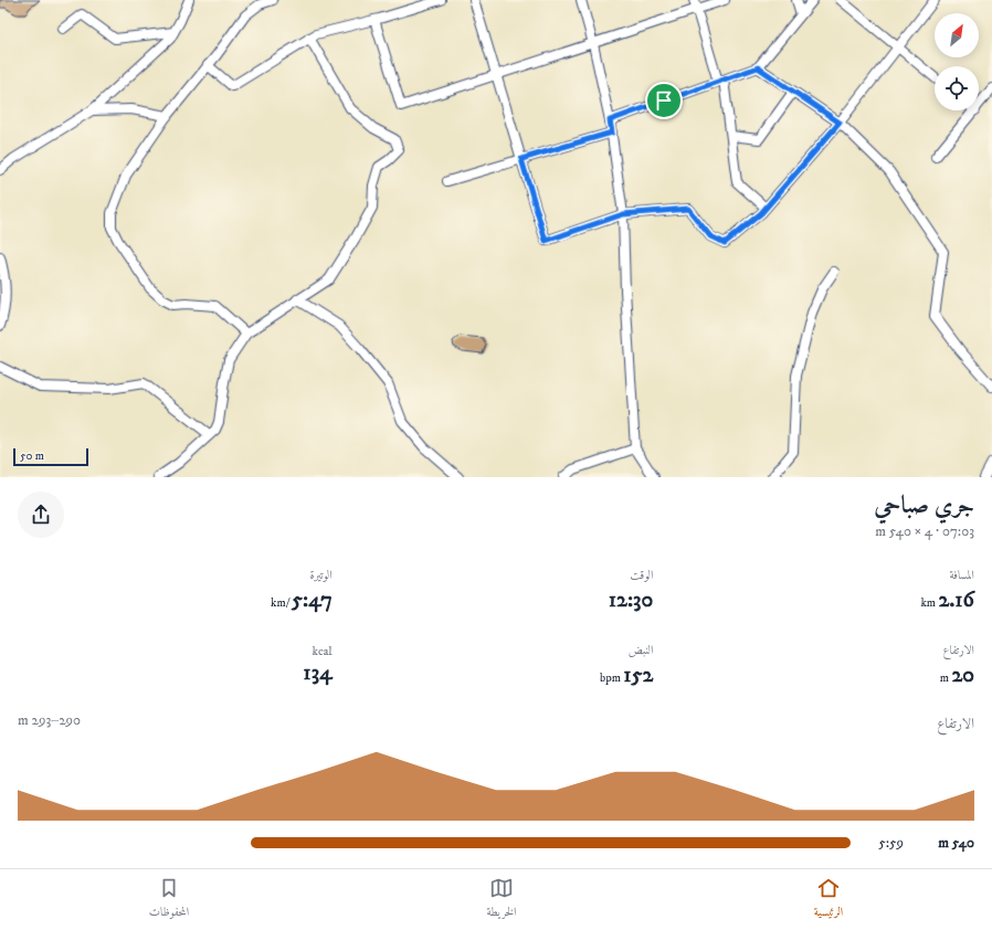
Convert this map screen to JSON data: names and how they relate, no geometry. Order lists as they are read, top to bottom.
{
  "scale_bar": "50 m",
  "north": "top right",
  "page": {
    "scale": "50 m",
    "heading": ["جري صباحي", "07:03 · 4 × 540 m"],
    "stats": [
      ["المسافة", "2.16 km"],
      ["الوقت", "12:30"],
      ["الوتيرة", "5:47 /km"],
      ["الارتفاع", "20 m"],
      ["النبض", "152 bpm"],
      ["kcal", "134"]
    ],
    "chart": ["الارتفاع", "290–293 m"],
    "list": [
      {
        "name": "540 m",
        "note": "5:59"
      }
    ],
    "tabs": ["الرئيسية", "الخريطة", "المحفوظات"]
  }
}
